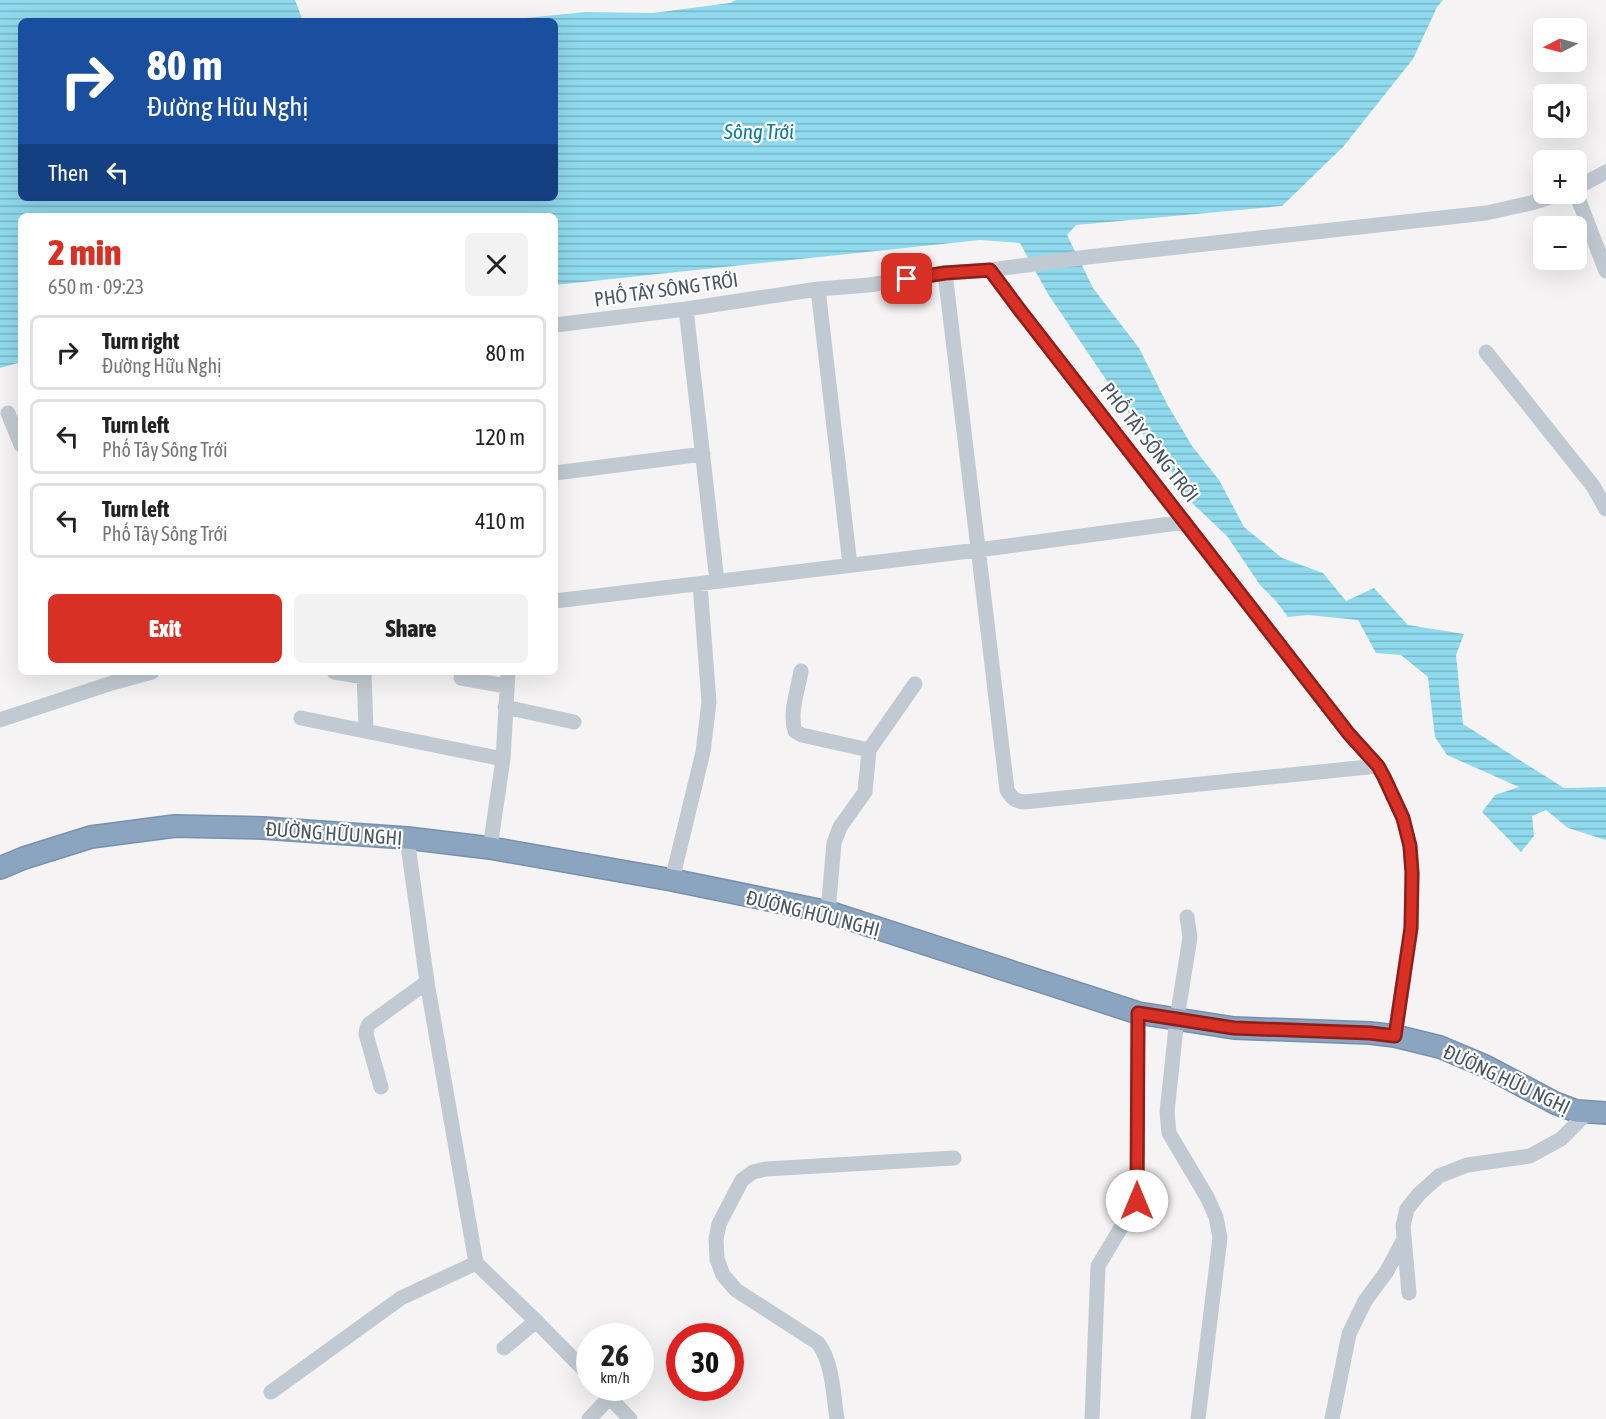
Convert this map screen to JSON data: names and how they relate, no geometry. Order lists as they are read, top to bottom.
{
  "streets": {
    "highway": ["ĐƯỜNG HỮU NGHỊ"],
    "street": ["PHỐ TÂY SÔNG TRỚI"]
  },
  "crossings": [
    ["PHỐ TÂY SÔNG TRỚI", "ĐƯỜNG HỮU NGHỊ"]
  ],
  "water": ["Sông Trới"],
  "north": "left",
  "page": {
    "map_buttons": ["+", "−"],
    "turn": ["80 m", "Đường Hữu Nghị"],
    "then": "Then",
    "heading": ["2 min", "650 m · 09:23"],
    "list": [
      {
        "name": "Turn right",
        "note": "Đường Hữu Nghị",
        "value": "80 m"
      },
      {
        "name": "Turn left",
        "note": "Phố Tây Sông Trới",
        "value": "120 m"
      },
      {
        "name": "Turn left",
        "note": "Phố Tây Sông Trới",
        "value": "410 m"
      }
    ],
    "buttons": ["Exit", "Share"],
    "speed": "26 km/h",
    "limit": "30"
  }
}
